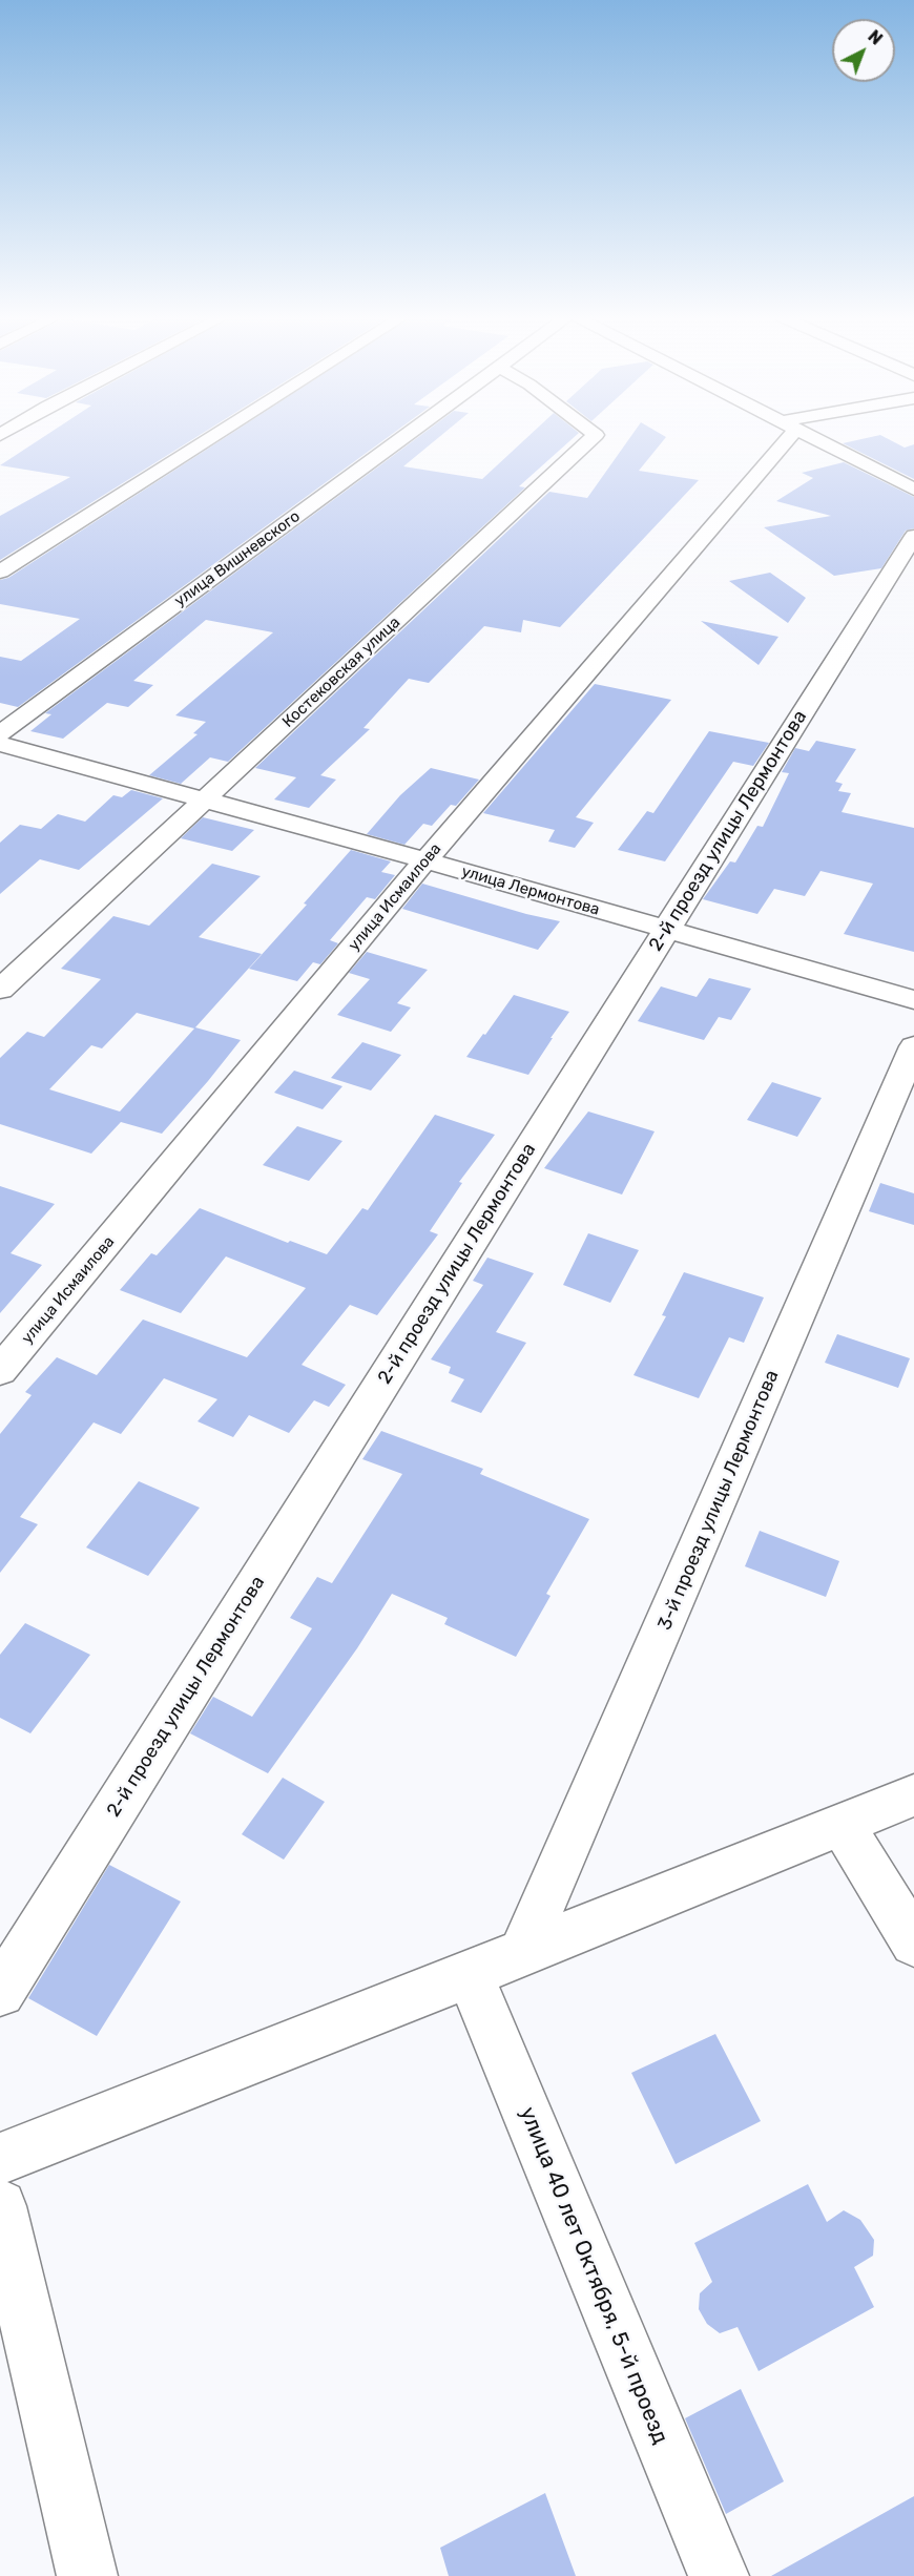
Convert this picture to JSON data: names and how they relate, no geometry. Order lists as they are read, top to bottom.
{
  "streets": {
    "street": [
      "улица Вишневского",
      "Костековская улица",
      "2-й проезд улицы Лермонтова",
      "улица Лермонтова",
      "улица Исмаилова",
      "3-й проезд улицы Лермонтова",
      "улица 40 лет Октября, 5-й проезд"
    ]
  },
  "crossings": [
    ["Костековская улица", "улица Лермонтова"],
    ["2-й проезд улицы Лермонтова", "улица Лермонтова"],
    ["улица Лермонтова", "улица Исмаилова"]
  ],
  "north": "top right"
}
